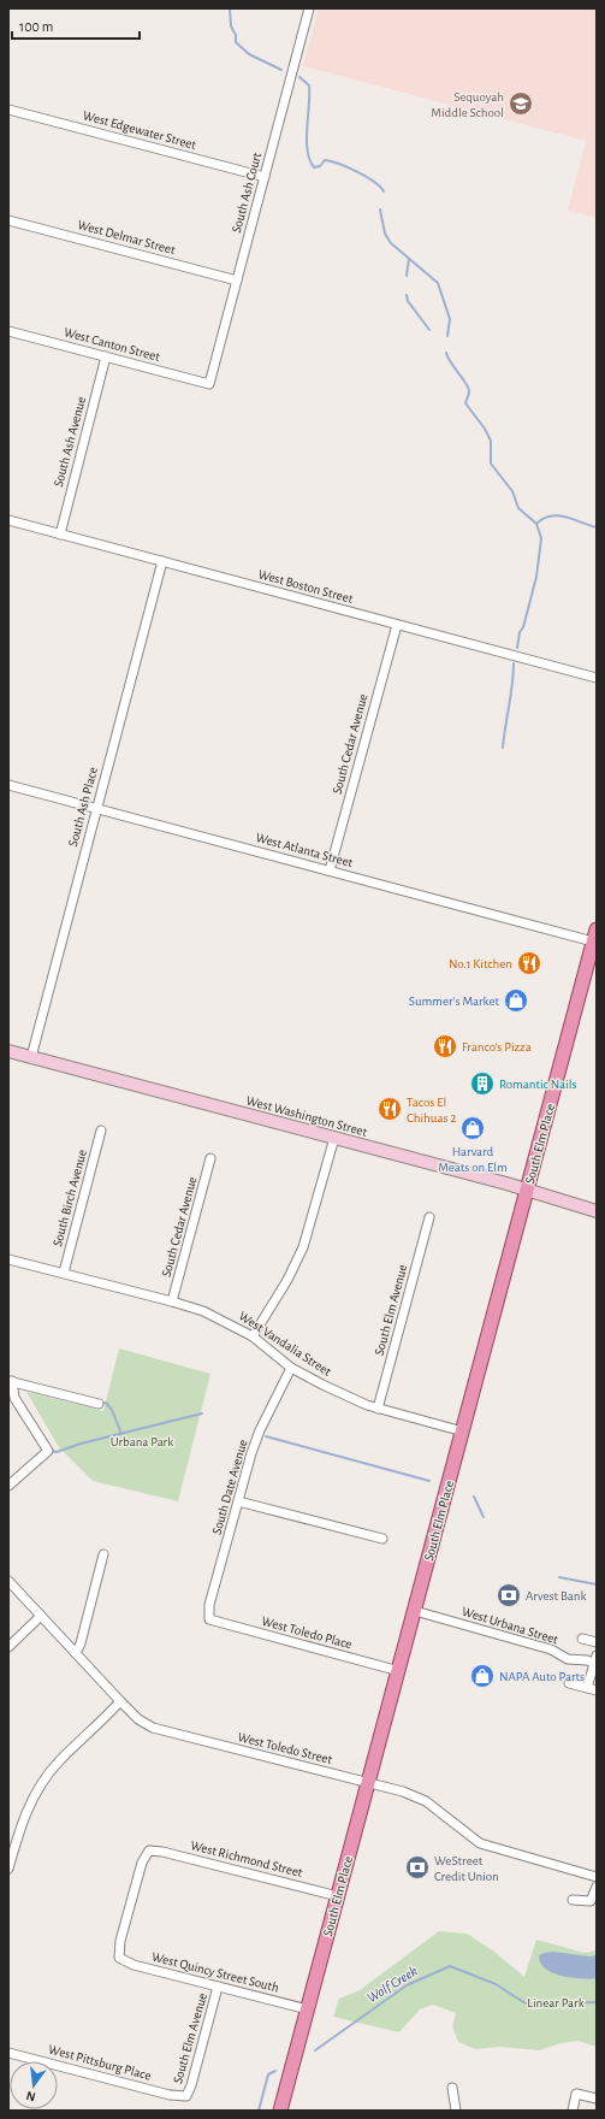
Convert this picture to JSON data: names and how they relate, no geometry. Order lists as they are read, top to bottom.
{
  "streets": {
    "main road": ["West Washington Street", "South Elm Place"],
    "street": [
      "West Edgewater Street",
      "South Ash Court",
      "West Delmar Street",
      "West Canton Street",
      "South Ash Avenue",
      "West Boston Street",
      "South Cedar Avenue",
      "South Ash Place",
      "West Atlanta Street",
      "South Birch Avenue",
      "South Elm Avenue",
      "West Vandalia Street",
      "South Date Avenue",
      "West Urbana Street",
      "West Toledo Place",
      "West Toledo Street",
      "West Richmond Street",
      "West Quincy Street South",
      "West Pittsburg Place"
    ]
  },
  "crossings": [
    ["West Edgewater Street", "South Ash Court"],
    ["South Ash Court", "West Delmar Street"],
    ["South Ash Court", "West Canton Street"],
    ["West Canton Street", "South Ash Avenue"],
    ["South Ash Avenue", "West Boston Street"],
    ["West Boston Street", "South Cedar Avenue"],
    ["West Boston Street", "South Ash Place"],
    ["South Cedar Avenue", "West Atlanta Street"],
    ["South Cedar Avenue", "West Vandalia Street"],
    ["South Ash Place", "West Atlanta Street"],
    ["South Ash Place", "West Washington Street"],
    ["West Atlanta Street", "South Elm Place"],
    ["West Washington Street", "South Elm Place"],
    ["South Elm Place", "West Vandalia Street"],
    ["South Elm Place", "West Urbana Street"],
    ["South Elm Place", "West Toledo Place"],
    ["South Elm Place", "West Toledo Street"],
    ["South Elm Place", "West Richmond Street"],
    ["South Elm Place", "West Quincy Street South"],
    ["South Birch Avenue", "West Vandalia Street"],
    ["South Elm Avenue", "West Vandalia Street"],
    ["South Elm Avenue", "West Quincy Street South"],
    ["South Elm Avenue", "West Pittsburg Place"],
    ["West Vandalia Street", "South Date Avenue"],
    ["South Date Avenue", "West Toledo Place"],
    ["West Richmond Street", "West Quincy Street South"]
  ],
  "water": ["Wolf Creek"],
  "parks": ["Urbana Park", "Linear Park"],
  "places": {
    "school or university": ["Sequoyah Middle School"],
    "restaurant": ["No.1 Kitchen", "Franco's Pizza", "Tacos El Chihuas 2"],
    "shop": ["Summer's Market", "Harvard Meats on Elm", "NAPA Auto Parts"],
    "building": ["Romantic Nails"],
    "bank": ["Arvest Bank", "WeStreet Credit Union"]
  },
  "scale_bar": "100 m",
  "north": "bottom"
}
